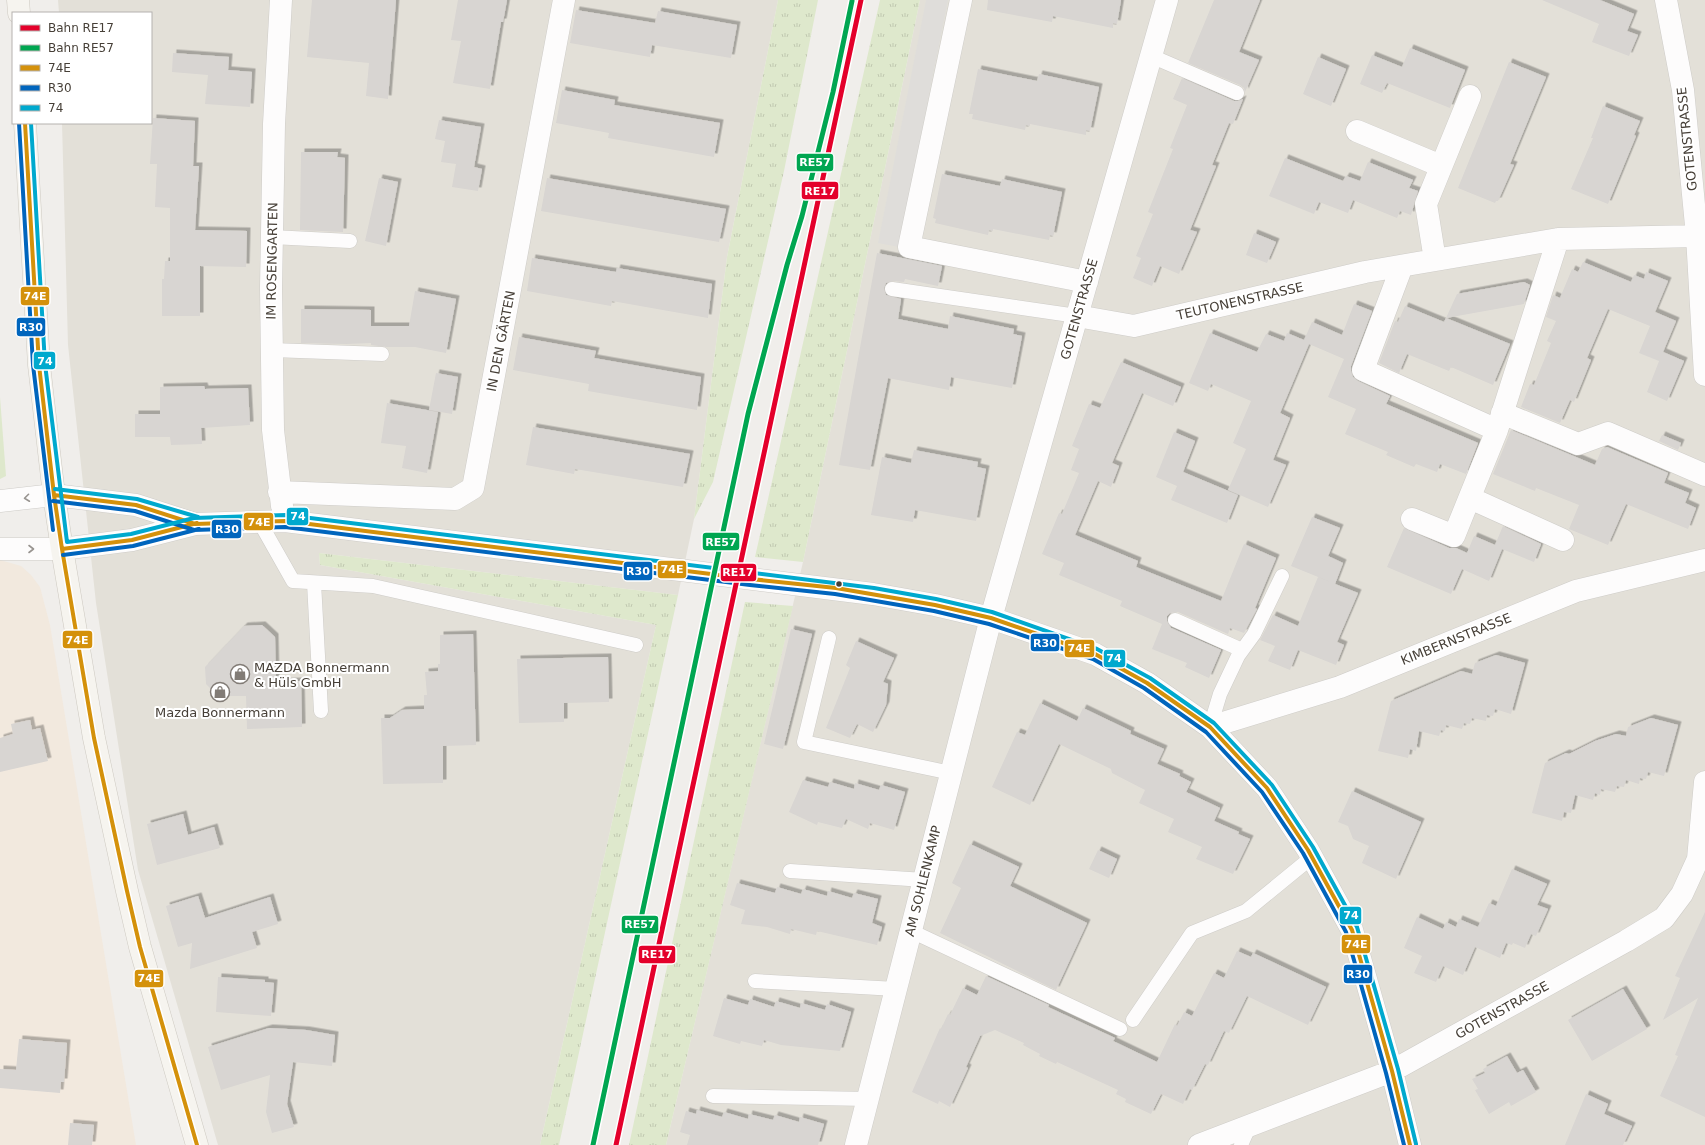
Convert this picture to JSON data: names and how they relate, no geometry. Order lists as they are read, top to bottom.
{
  "streets": {
    "street": [
      "GOTENSTRASSE",
      "IM ROSENGARTEN",
      "TEUTONENSTRASSE",
      "IN DEN GÄRTEN",
      "KIMBERNSTRASSE",
      "AM SOHLENKAMP"
    ]
  },
  "crossings": [
    ["GOTENSTRASSE", "TEUTONENSTRASSE"],
    ["GOTENSTRASSE", "AM SOHLENKAMP"],
    ["IM ROSENGARTEN", "IN DEN GÄRTEN"]
  ],
  "places": {
    "shop": ["MAZDA Bonnermann & Hüls GmbH", "Mazda Bonnermann"]
  },
  "lines": [
    "rail line RE17",
    "rail line RE57",
    "transit line 74E",
    "transit line R30",
    "transit line 74"
  ],
  "legend": [
    "Bahn RE17",
    "Bahn RE57",
    "74E",
    "R30",
    "74"
  ]
}
